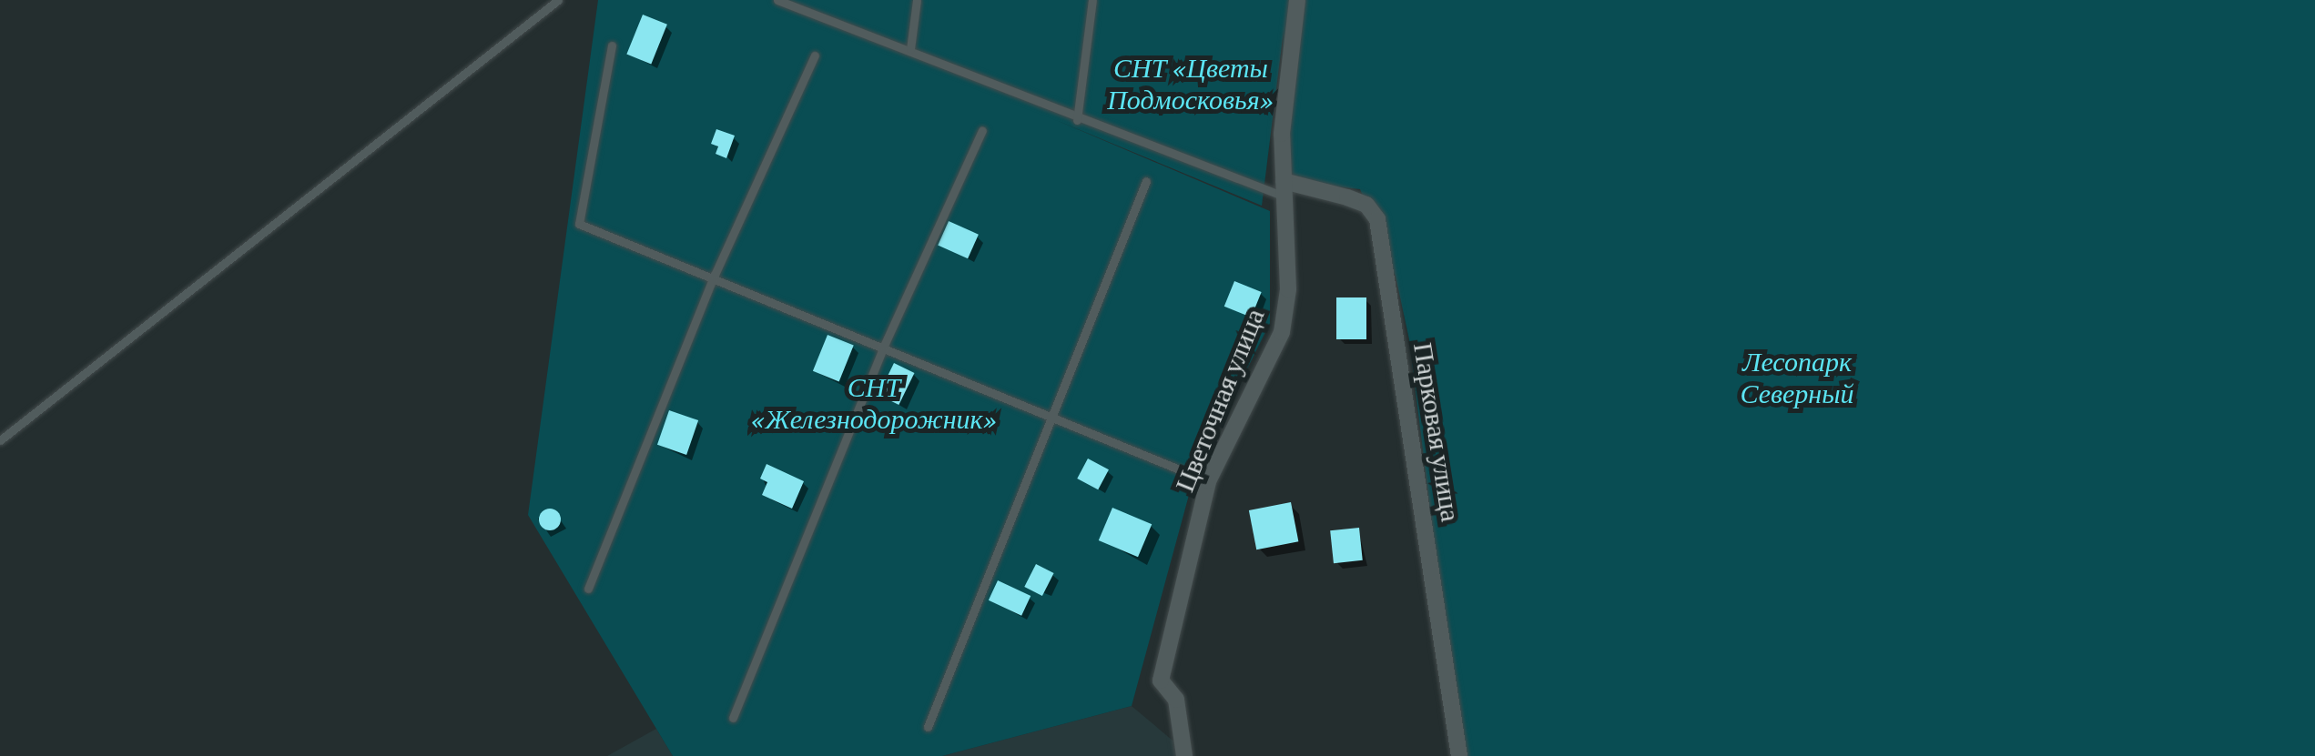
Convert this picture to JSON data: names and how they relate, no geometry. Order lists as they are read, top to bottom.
{
  "streets": {
    "street": ["Цветочная улица", "Парковая улица"]
  },
  "crossings": [
    ["Цветочная улица", "Парковая улица"]
  ],
  "parks": ["СНТ «Цветы Подмосковья»", "Лесопарк Северный", "СНТ «Железнодорожник»"]
}
